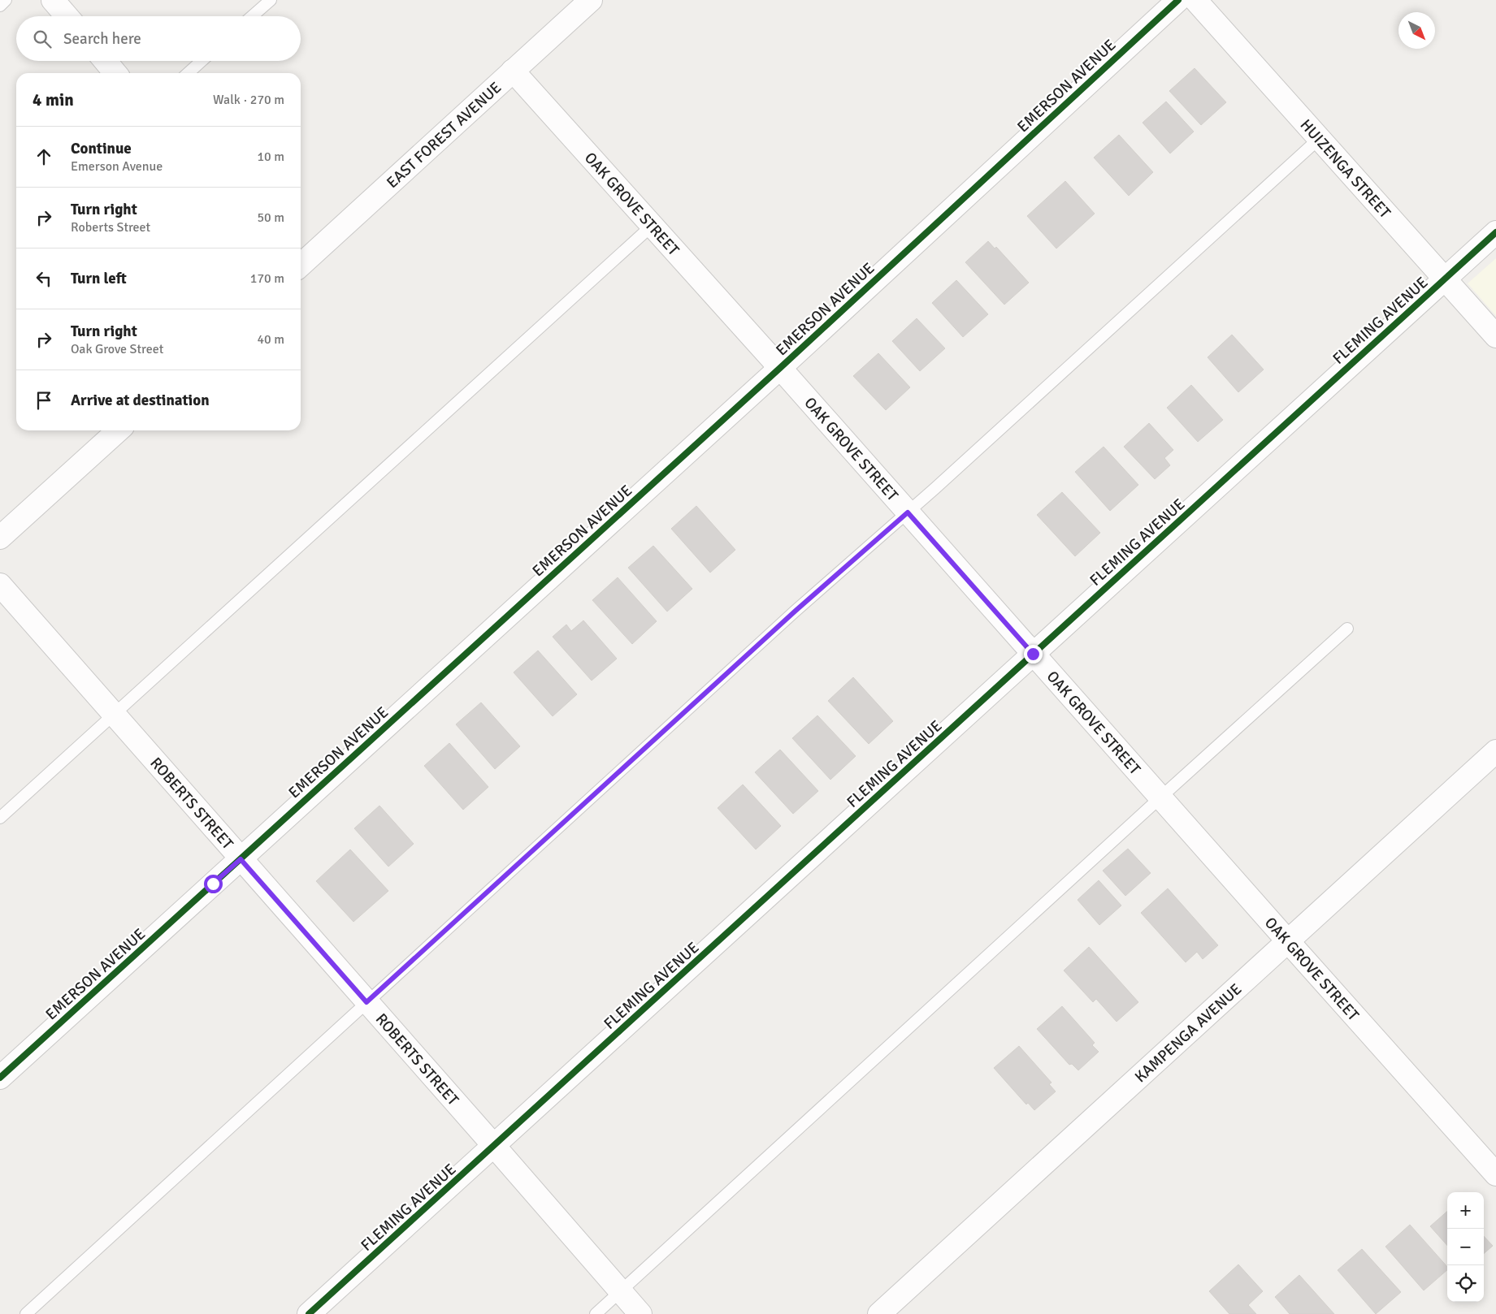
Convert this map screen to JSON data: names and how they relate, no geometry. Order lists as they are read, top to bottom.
{
  "streets": {
    "street": [
      "EMERSON AVENUE",
      "EAST FOREST AVENUE",
      "HUIZENGA STREET",
      "OAK GROVE STREET",
      "FLEMING AVENUE",
      "ROBERTS STREET",
      "KAMPENGA AVENUE"
    ]
  },
  "crossings": [
    ["EMERSON AVENUE", "OAK GROVE STREET"],
    ["EMERSON AVENUE", "ROBERTS STREET"],
    ["EAST FOREST AVENUE", "OAK GROVE STREET"],
    ["HUIZENGA STREET", "FLEMING AVENUE"],
    ["OAK GROVE STREET", "FLEMING AVENUE"],
    ["OAK GROVE STREET", "KAMPENGA AVENUE"],
    ["FLEMING AVENUE", "ROBERTS STREET"]
  ],
  "north": "bottom right",
  "page": {
    "search": "Search here",
    "heading": ["4 min", "Walk · 270 m"],
    "list": [
      ["Continue", "Emerson Avenue", "10 m"],
      ["Turn right", "Roberts Street", "50 m"],
      ["Turn left", "170 m"],
      ["Turn right", "Oak Grove Street", "40 m"],
      "Arrive at destination"
    ],
    "map_buttons": ["+", "−"]
  }
}
